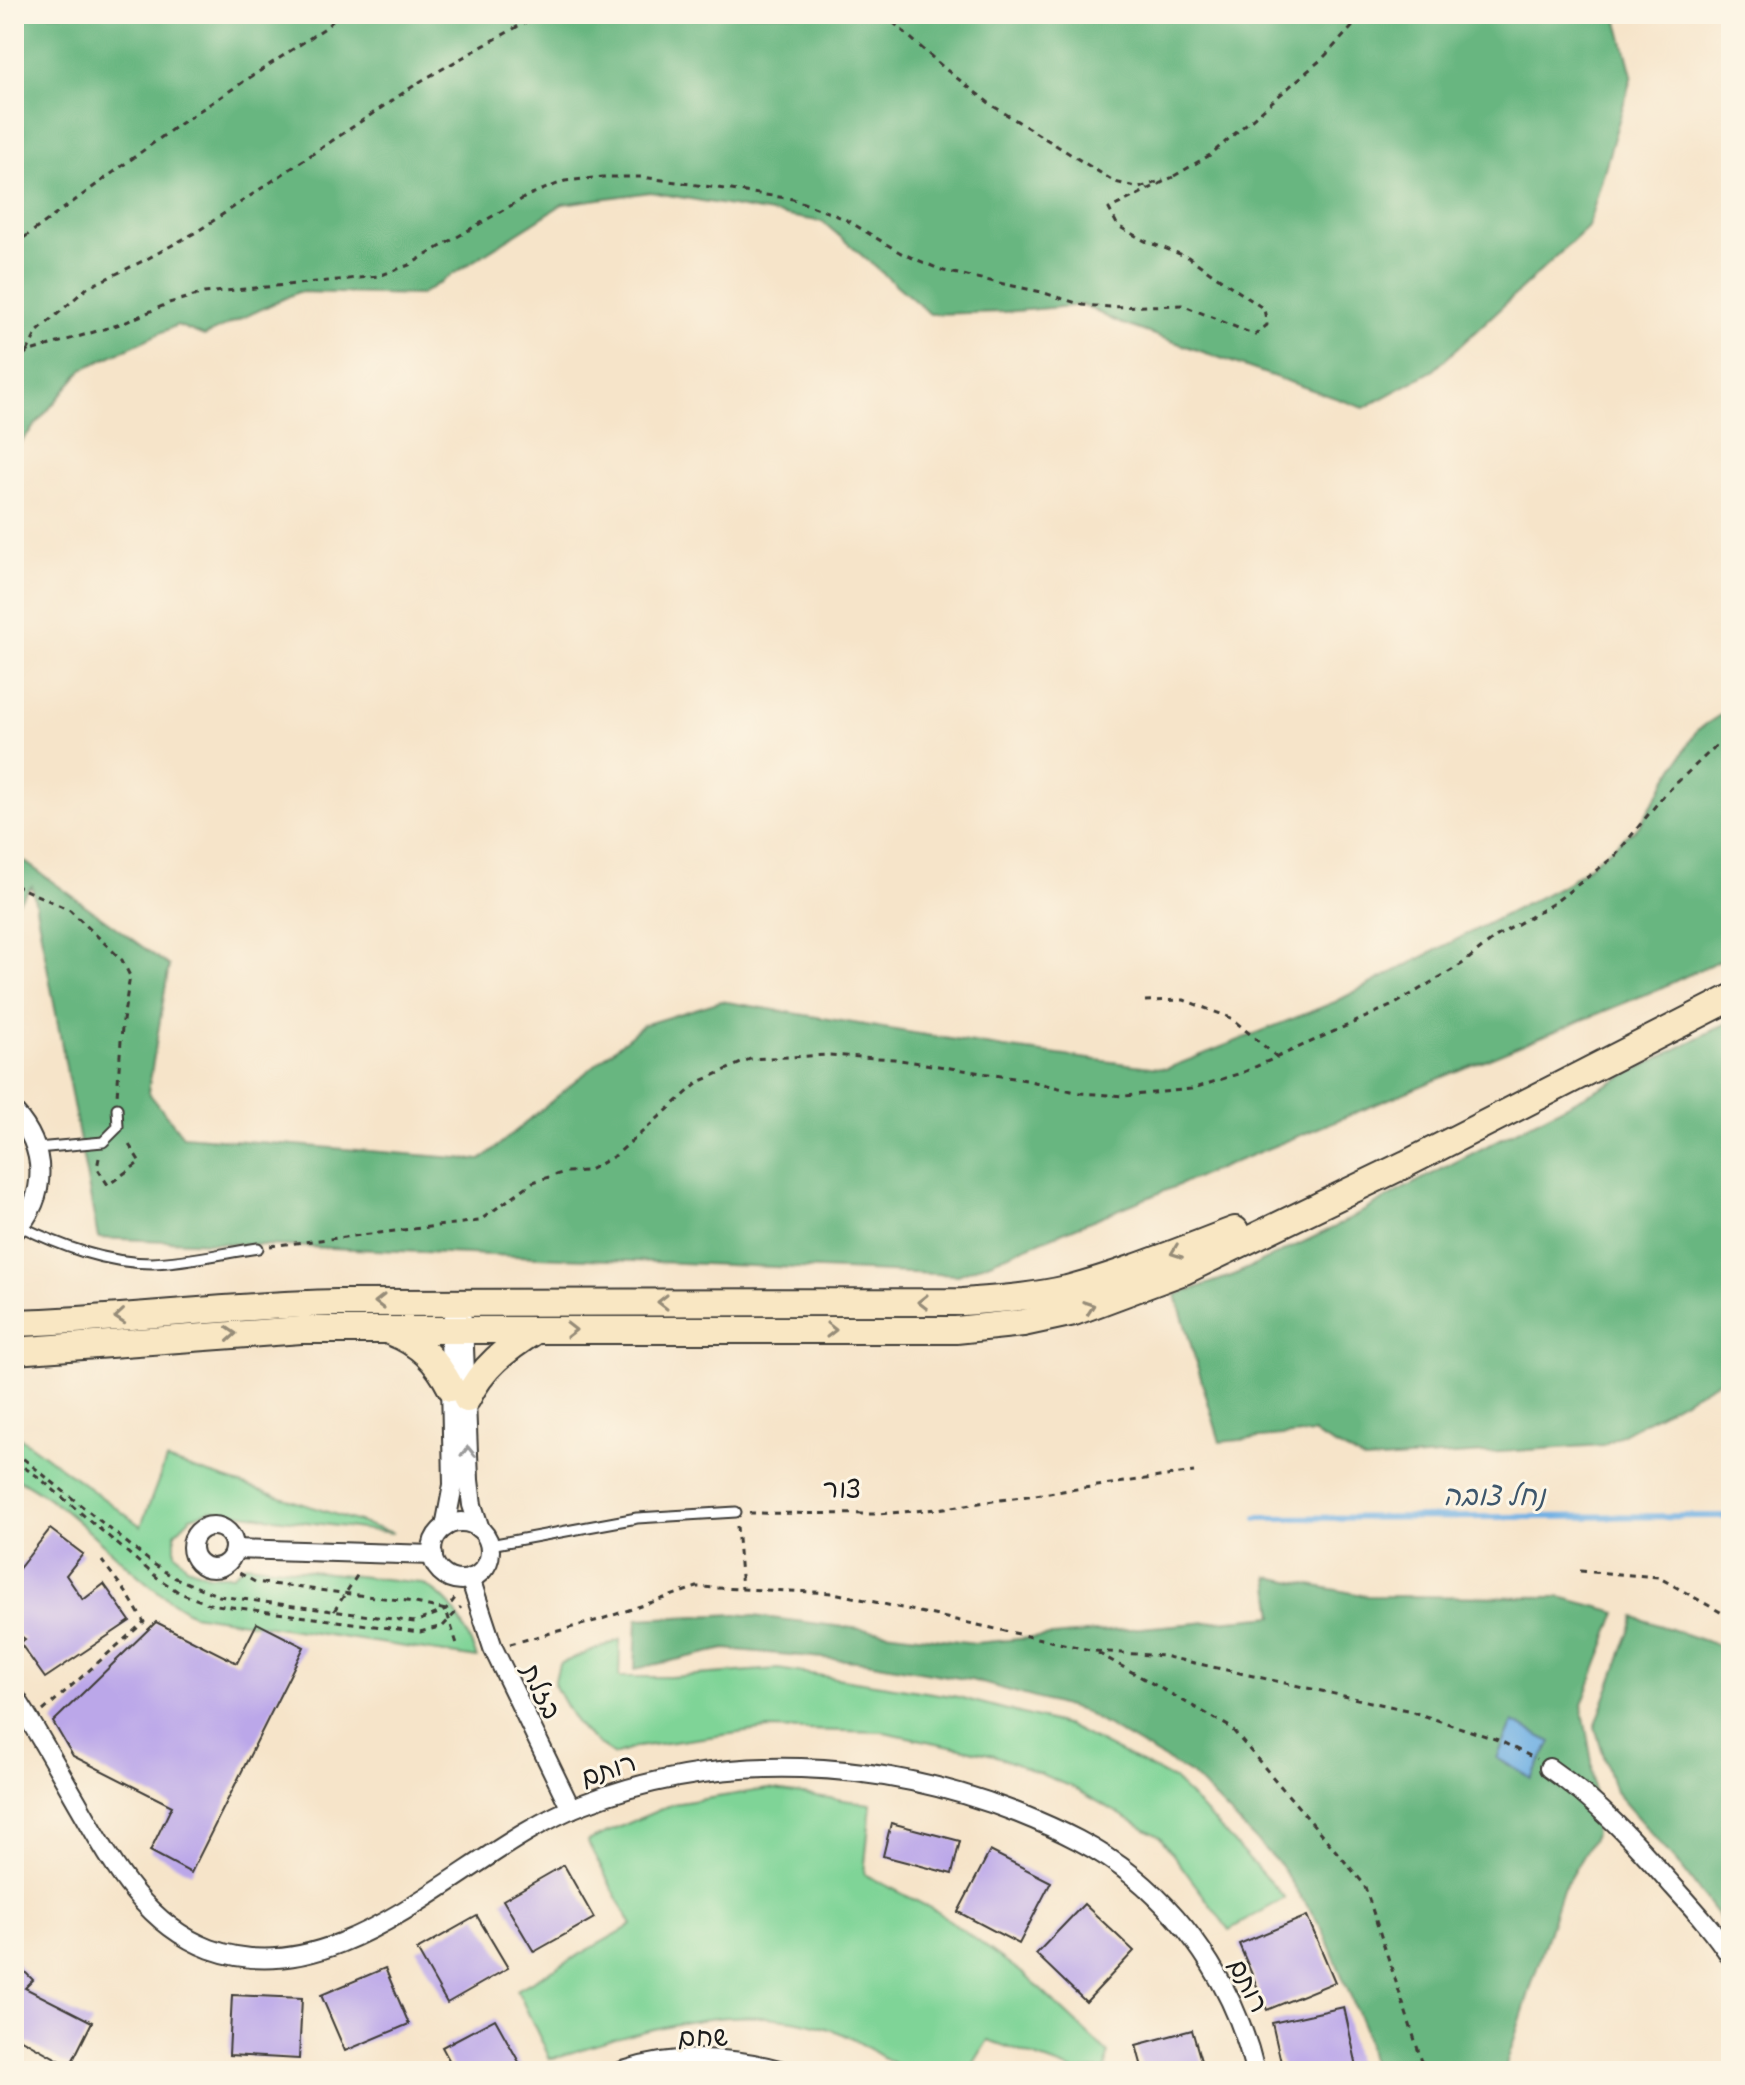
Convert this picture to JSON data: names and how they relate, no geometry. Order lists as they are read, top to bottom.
{
  "streets": {
    "street": ["בזלת", "רותם", "שחם"],
    "path": ["צור"]
  },
  "crossings": [
    ["בזלת", "רותם"]
  ],
  "water": ["נחל צובה"]
}
